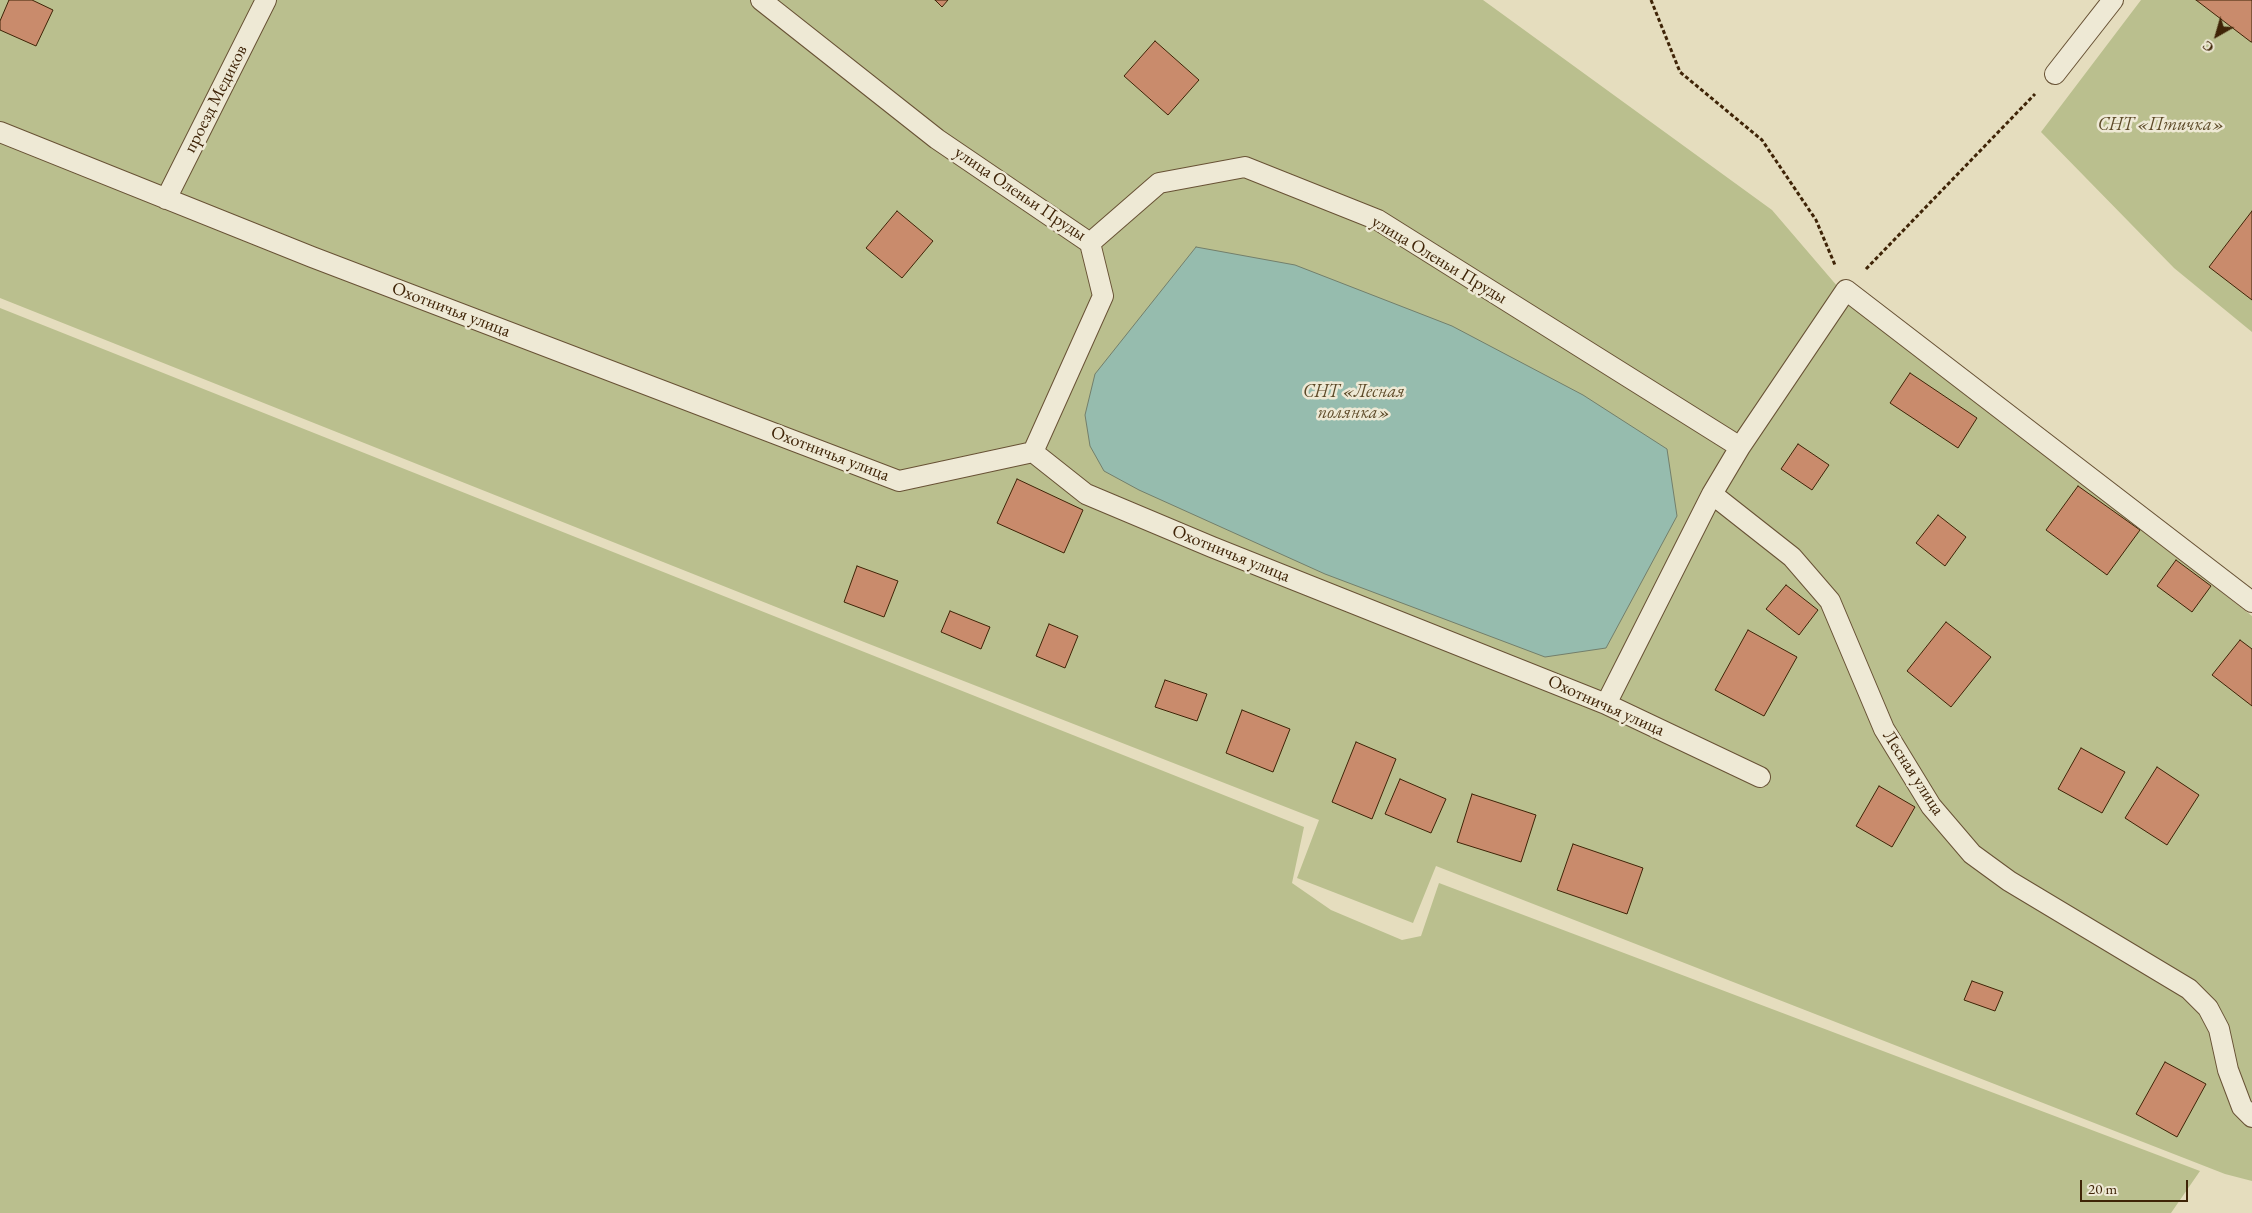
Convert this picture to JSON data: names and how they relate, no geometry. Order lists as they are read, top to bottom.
{
  "streets": {
    "lane": [
      "проезд Медиков",
      "улица Оленьи Пруды",
      "Охотничья улица",
      "Лесная улица"
    ]
  },
  "crossings": [
    ["проезд Медиков", "Охотничья улица"]
  ],
  "parks": ["СНТ «Птичка»", "СНТ «Лесная полянка»"],
  "scale_bar": "20 m",
  "north": "bottom left"
}
